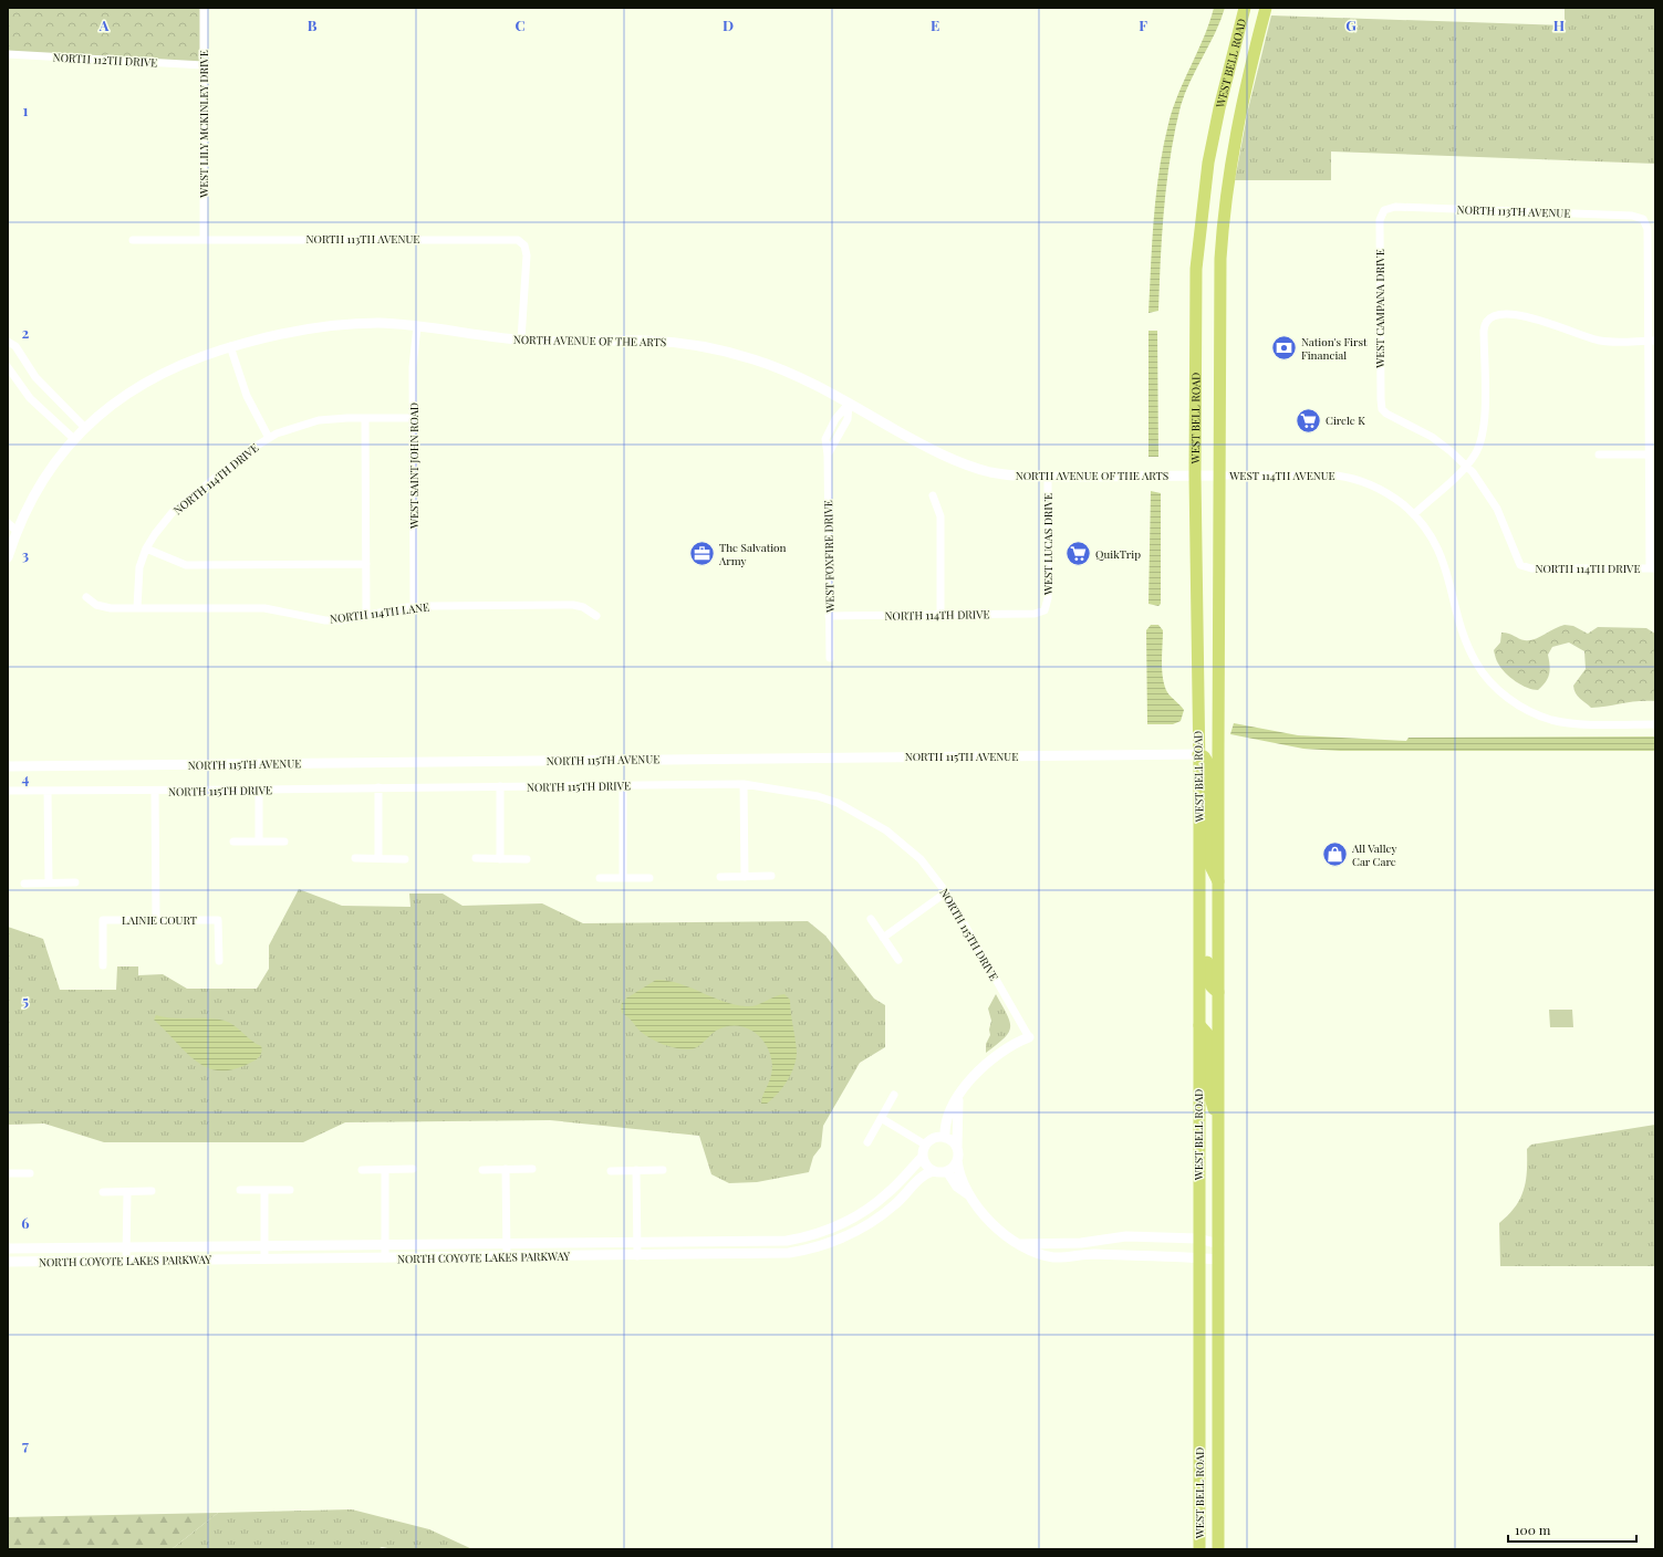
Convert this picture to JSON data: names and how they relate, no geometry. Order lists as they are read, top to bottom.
{
  "streets": {
    "main road": ["WEST BELL ROAD"],
    "street": [
      "NORTH 112TH DRIVE",
      "WEST LILY MCKINLEY DRIVE",
      "NORTH 113TH AVENUE",
      "WEST CAMPANA DRIVE",
      "NORTH AVENUE OF THE ARTS",
      "WEST SAINT JOHN ROAD",
      "WEST 114TH AVENUE",
      "NORTH 114TH DRIVE",
      "WEST LUCAS DRIVE",
      "WEST FOXFIRE DRIVE",
      "NORTH 114TH LANE",
      "NORTH 115TH AVENUE",
      "NORTH 115TH DRIVE",
      "LAINIE COURT",
      "NORTH COYOTE LAKES PARKWAY"
    ]
  },
  "crossings": [
    ["NORTH 112TH DRIVE", "WEST LILY MCKINLEY DRIVE"],
    ["WEST BELL ROAD", "NORTH AVENUE OF THE ARTS"],
    ["WEST BELL ROAD", "WEST 114TH AVENUE"],
    ["WEST BELL ROAD", "NORTH 115TH AVENUE"],
    ["WEST LILY MCKINLEY DRIVE", "NORTH 113TH AVENUE"],
    ["NORTH 113TH AVENUE", "WEST CAMPANA DRIVE"],
    ["NORTH 113TH AVENUE", "NORTH AVENUE OF THE ARTS"],
    ["WEST CAMPANA DRIVE", "NORTH 114TH DRIVE"],
    ["NORTH AVENUE OF THE ARTS", "WEST SAINT JOHN ROAD"],
    ["NORTH AVENUE OF THE ARTS", "WEST 114TH AVENUE"],
    ["NORTH AVENUE OF THE ARTS", "WEST LUCAS DRIVE"],
    ["NORTH AVENUE OF THE ARTS", "WEST FOXFIRE DRIVE"],
    ["WEST SAINT JOHN ROAD", "NORTH 114TH DRIVE"],
    ["WEST SAINT JOHN ROAD", "NORTH 114TH LANE"],
    ["NORTH 114TH DRIVE", "WEST LUCAS DRIVE"],
    ["NORTH 114TH DRIVE", "WEST FOXFIRE DRIVE"],
    ["NORTH 114TH DRIVE", "NORTH 114TH LANE"]
  ],
  "places": {
    "bank": ["Nation's First Financial"],
    "supermarket": ["Circle K", "QuikTrip"],
    "office": ["The Salvation Army"],
    "shop": ["All Valley Car Care"]
  },
  "scale_bar": "100 m",
  "grid": {
    "columns": [
      "A",
      "B",
      "C",
      "D",
      "E",
      "F",
      "G",
      "H"
    ],
    "rows": [
      "1",
      "2",
      "3",
      "4",
      "5",
      "6",
      "7"
    ]
  }
}
